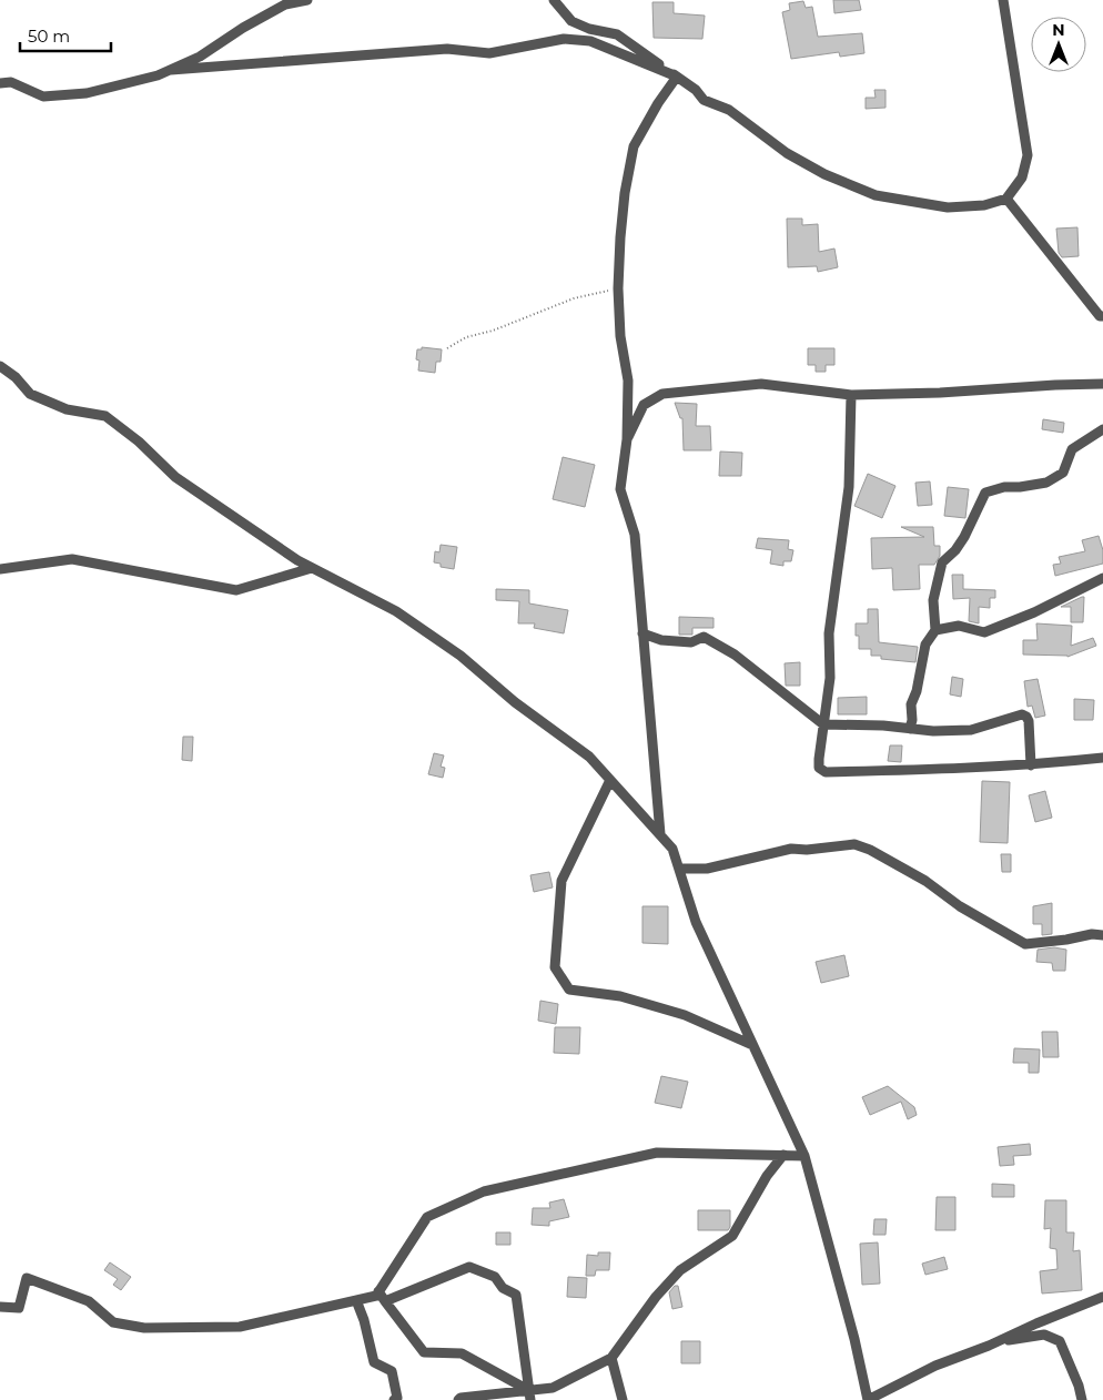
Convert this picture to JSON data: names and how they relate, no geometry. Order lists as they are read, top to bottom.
{
  "scale_bar": "50 m",
  "north": "top"
}
